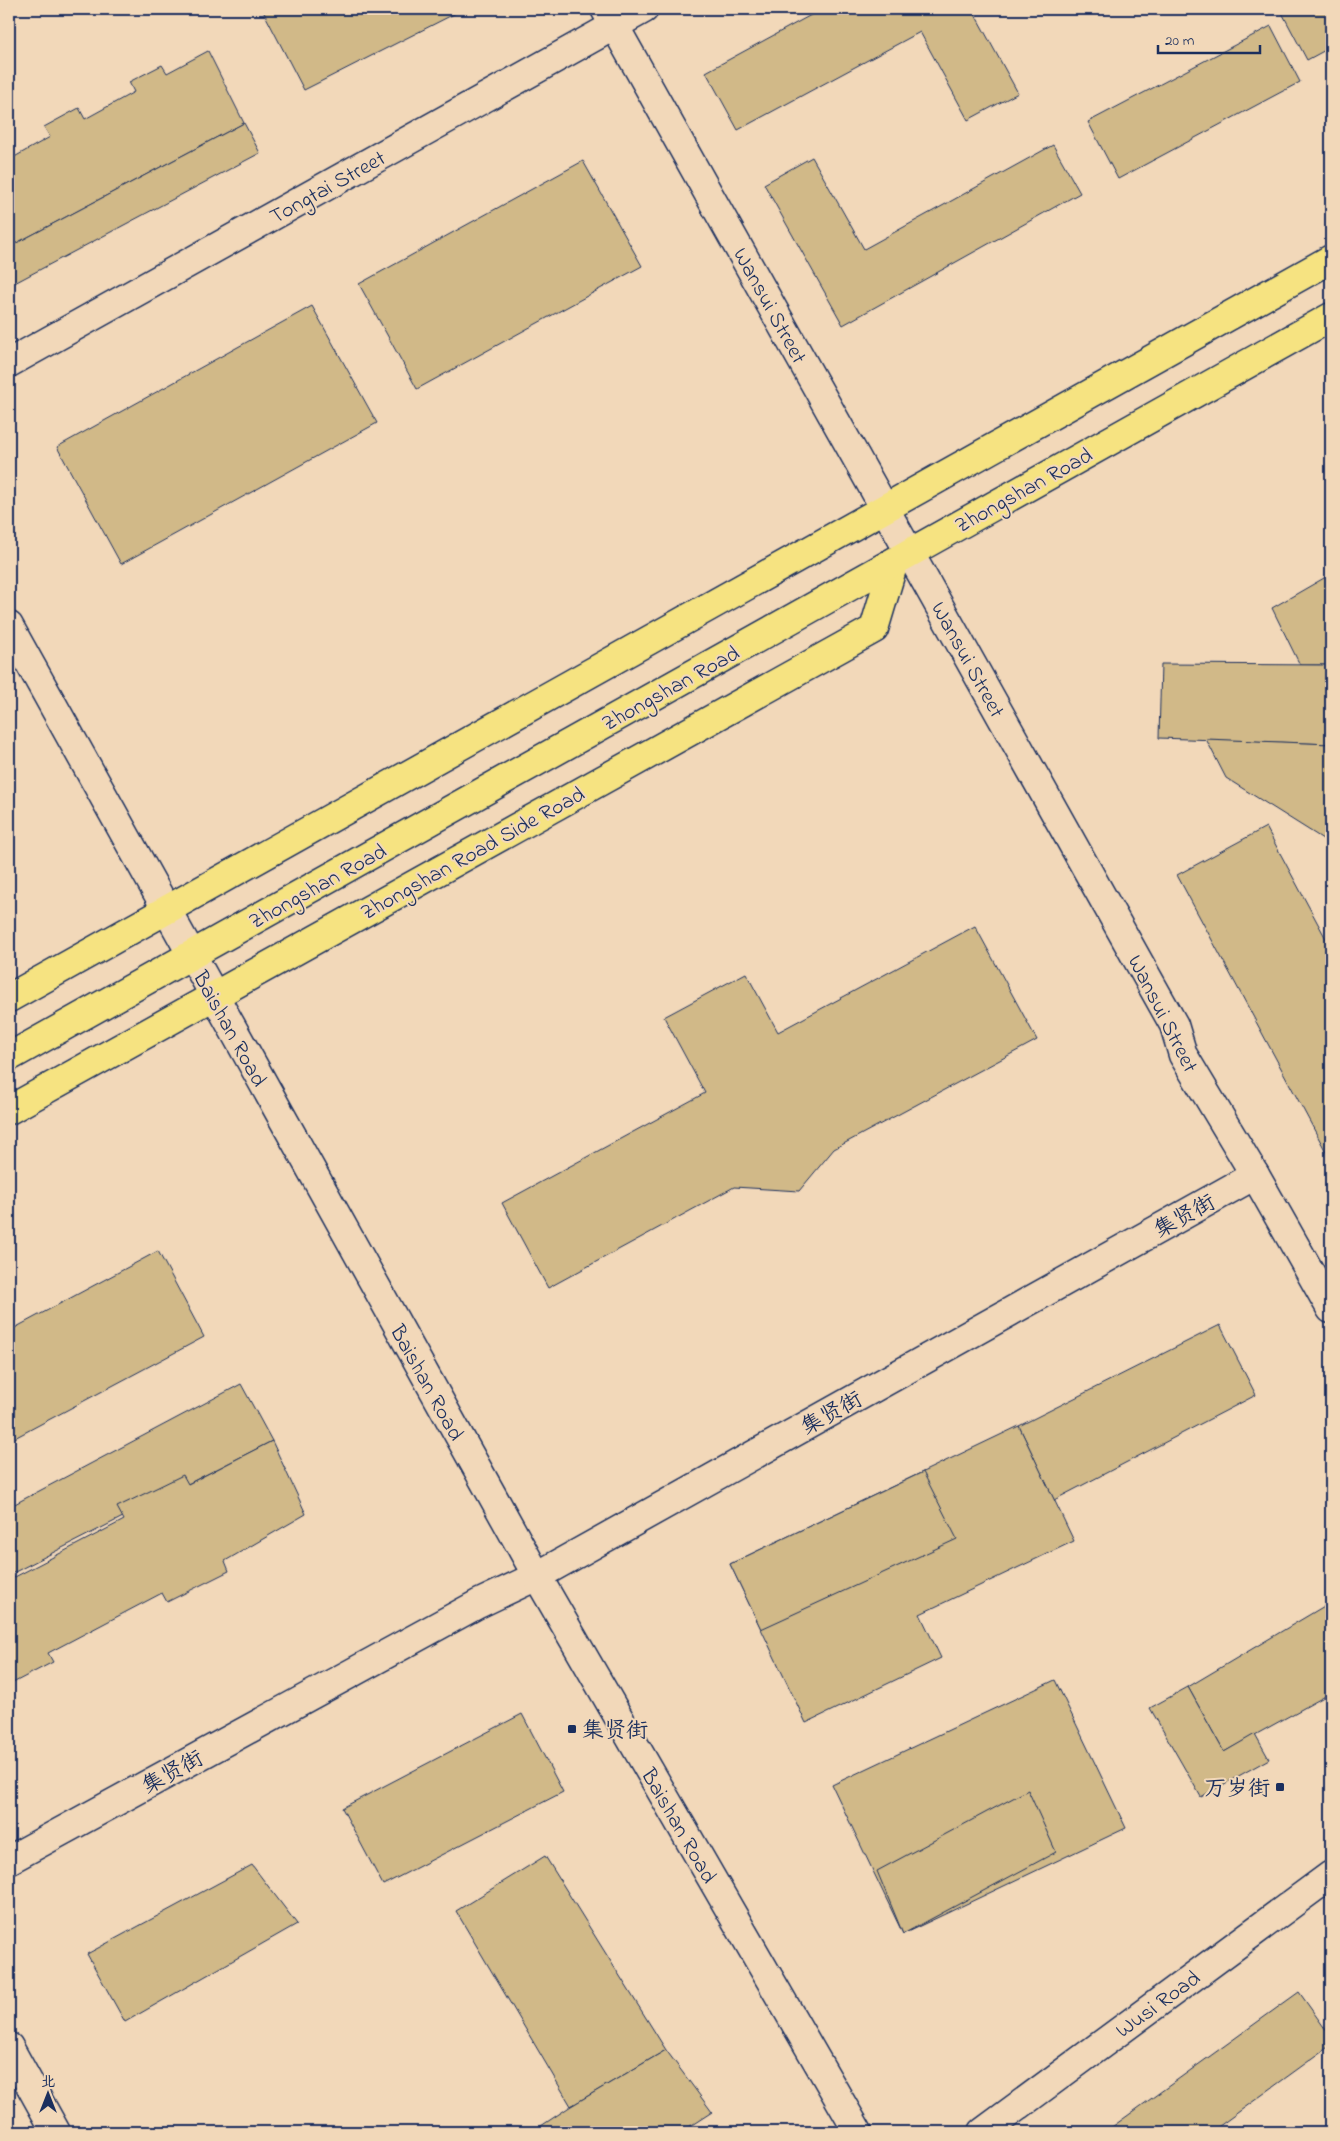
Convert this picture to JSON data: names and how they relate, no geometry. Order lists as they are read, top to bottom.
{
  "streets": {
    "main road": ["Zhongshan Road", "Zhongshan Road Side Road"],
    "street": [
      "Tongtai Street",
      "Wansui Street",
      "Baishan Road",
      "集贤街",
      "Wusi Road"
    ]
  },
  "crossings": [
    ["Tongtai Street", "Wansui Street"],
    ["Wansui Street", "Zhongshan Road"],
    ["Wansui Street", "Zhongshan Road Side Road"],
    ["Wansui Street", "集贤街"],
    ["Zhongshan Road", "Zhongshan Road Side Road"],
    ["Zhongshan Road", "Baishan Road"],
    ["Zhongshan Road Side Road", "Baishan Road"],
    ["Baishan Road", "集贤街"]
  ],
  "places": {
    "transit": ["集贤街", "万岁街"]
  },
  "scale_bar": "20 m",
  "north": "top"
}
